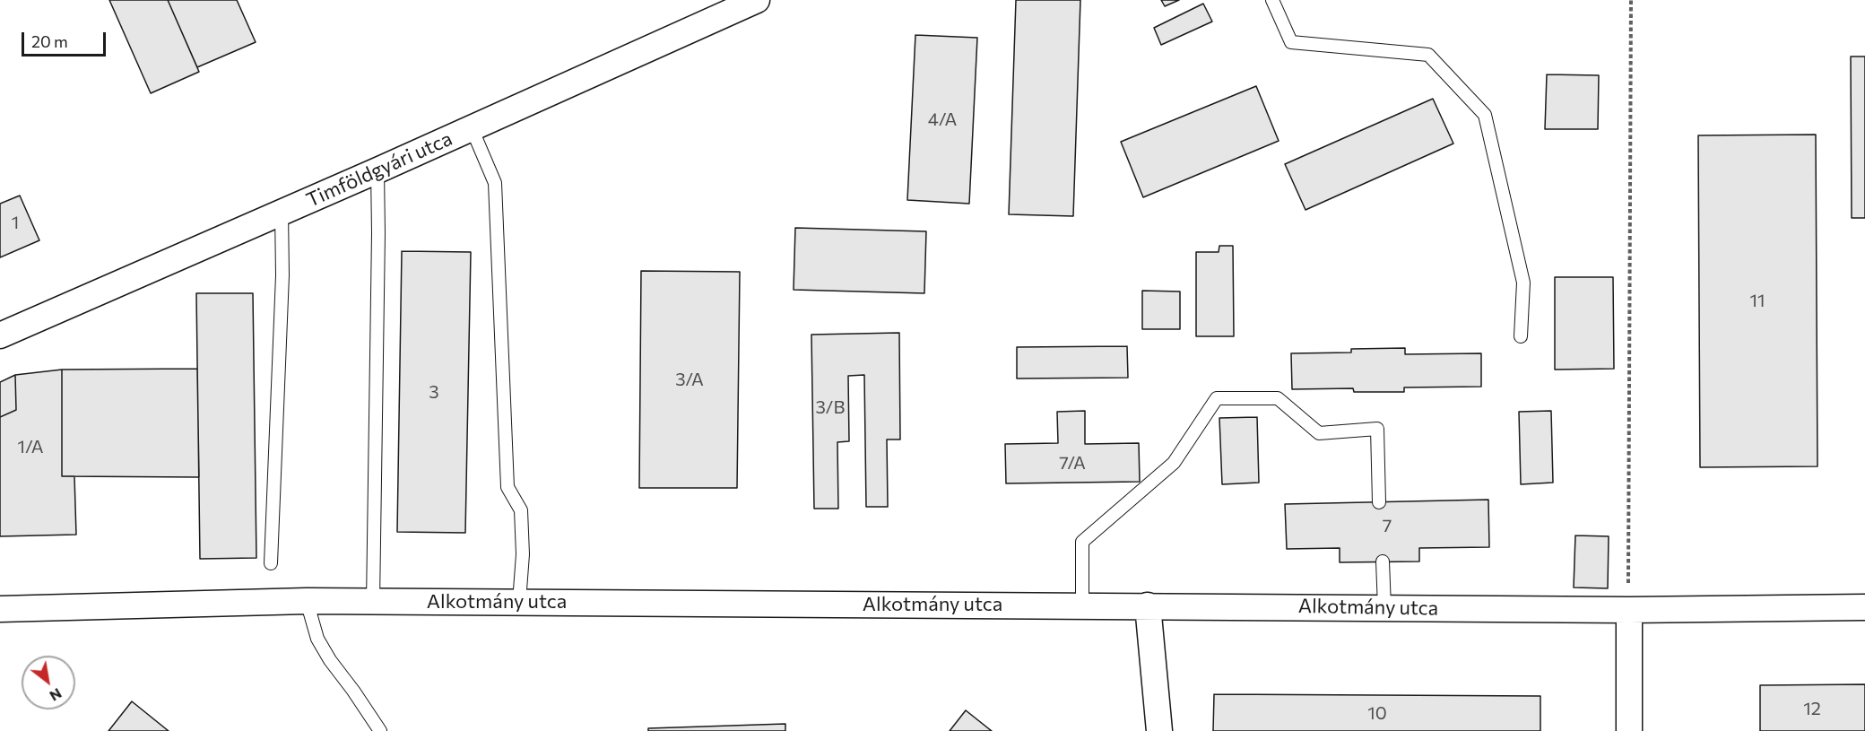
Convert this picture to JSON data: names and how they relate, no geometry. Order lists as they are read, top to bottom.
{
  "streets": {
    "street": ["Timföldgyári utca", "Alkotmány utca"]
  },
  "house_numbers": [
    "4/A",
    "1",
    "11",
    "3/A",
    "3",
    "3/B",
    "1/A",
    "7/A",
    "7",
    "12",
    "10"
  ],
  "scale_bar": "20 m",
  "north": "bottom right"
}
